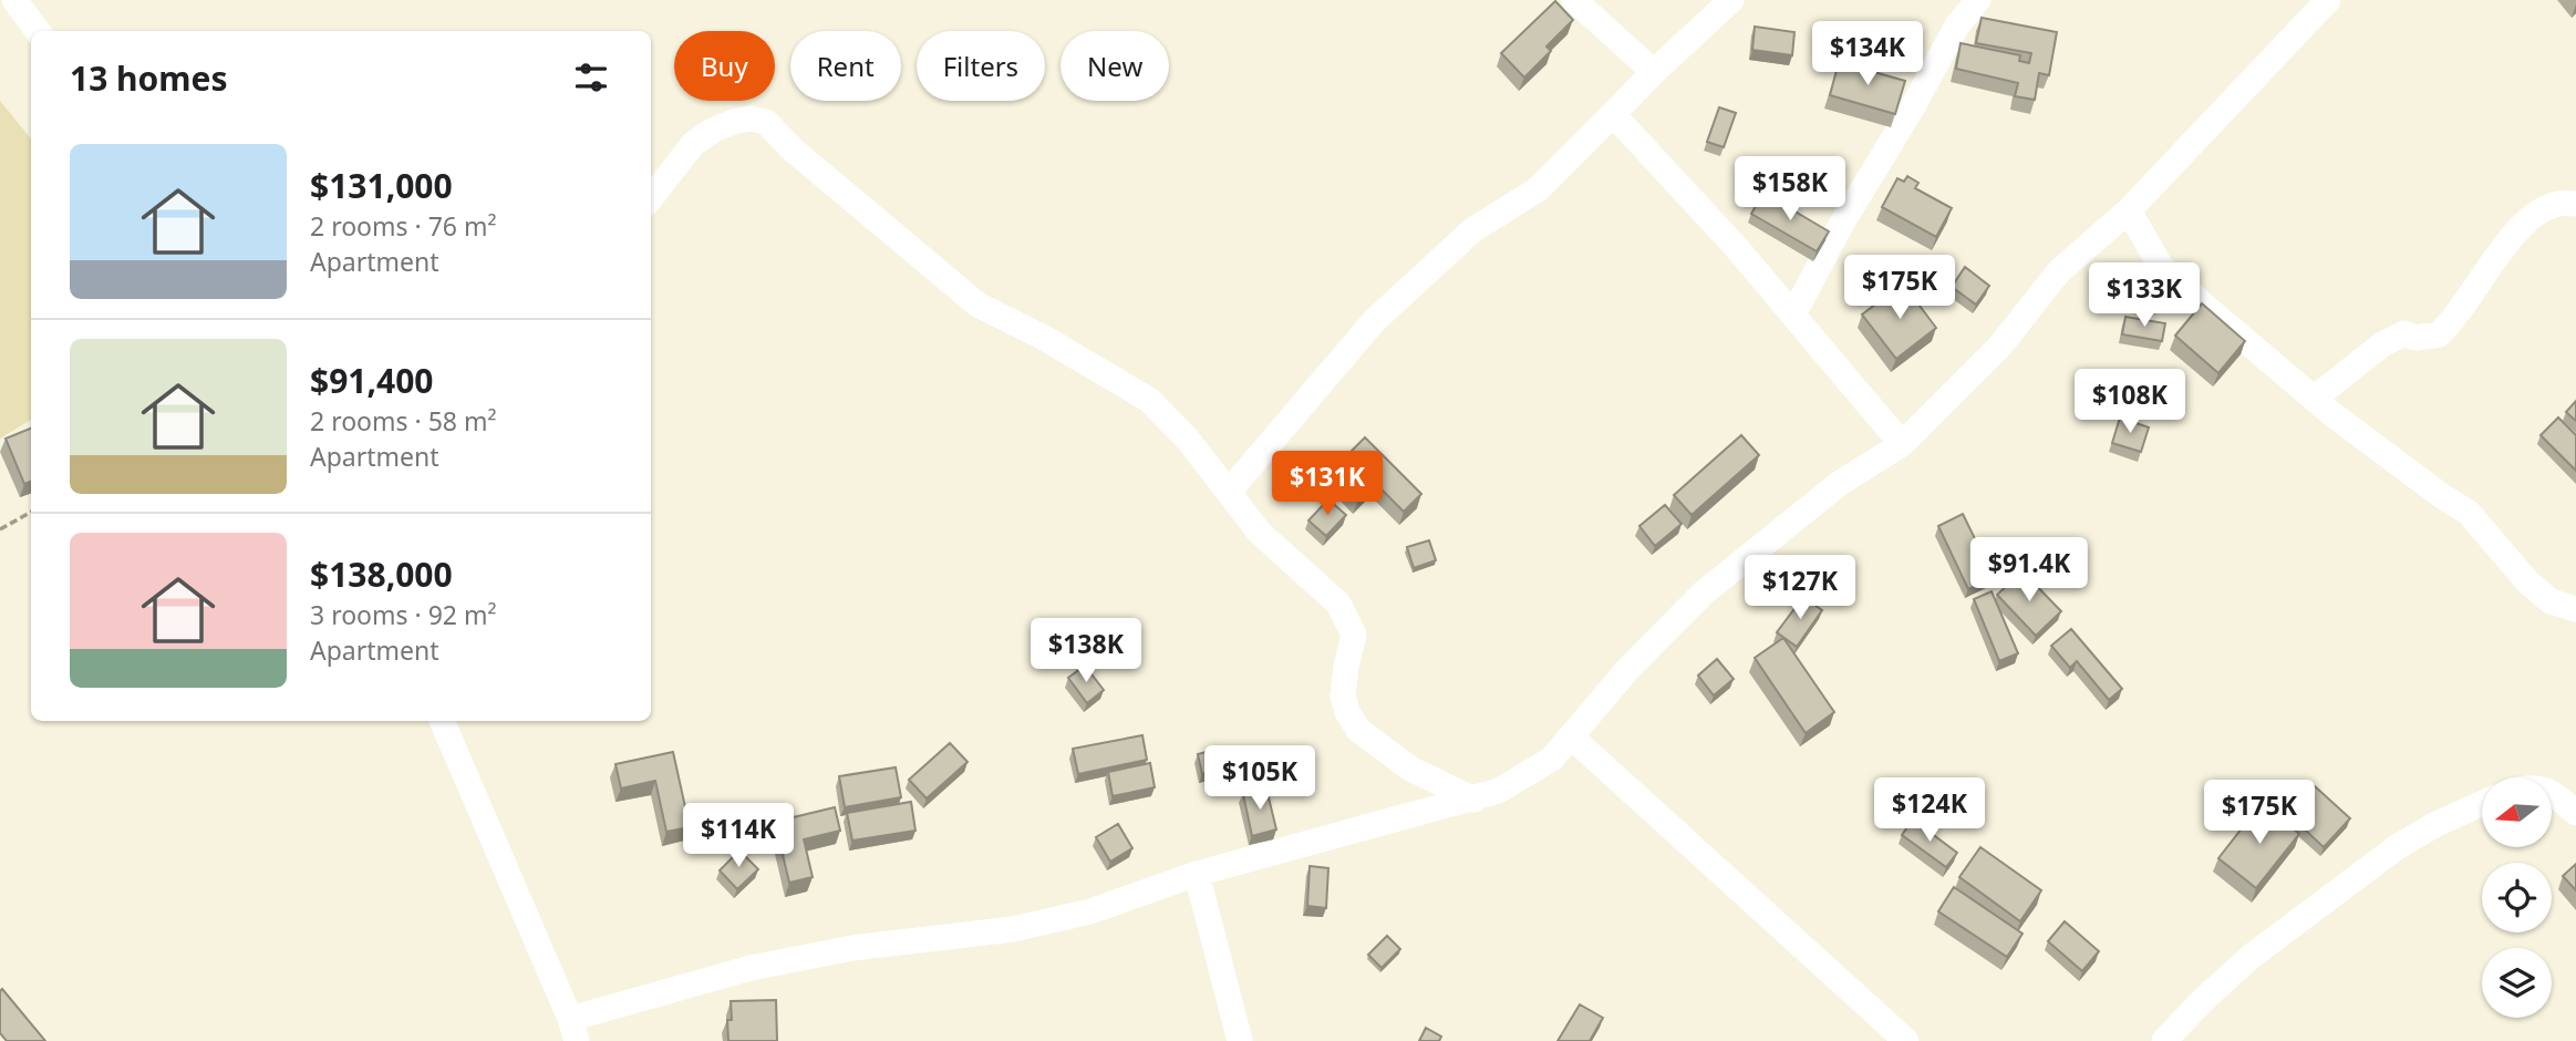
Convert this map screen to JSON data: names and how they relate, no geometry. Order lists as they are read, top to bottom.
{
  "north": "left",
  "page": {
    "price": [
      "$134K",
      "$158K",
      "$175K",
      "$133K",
      "$108K",
      "$131K",
      "$91.4K",
      "$127K",
      "$138K",
      "$105K",
      "$124K",
      "$175K",
      "$114K"
    ],
    "chip": [
      "Buy",
      "Rent",
      "Filters",
      "New"
    ],
    "heading": "13 homes",
    "list": [
      {
        "name": "$131,000",
        "note": "2 rooms · 76 m² · Apartment"
      },
      {
        "name": "$91,400",
        "note": "2 rooms · 58 m² · Apartment"
      },
      {
        "name": "$138,000",
        "note": "3 rooms · 92 m² · Apartment"
      }
    ]
  }
}
